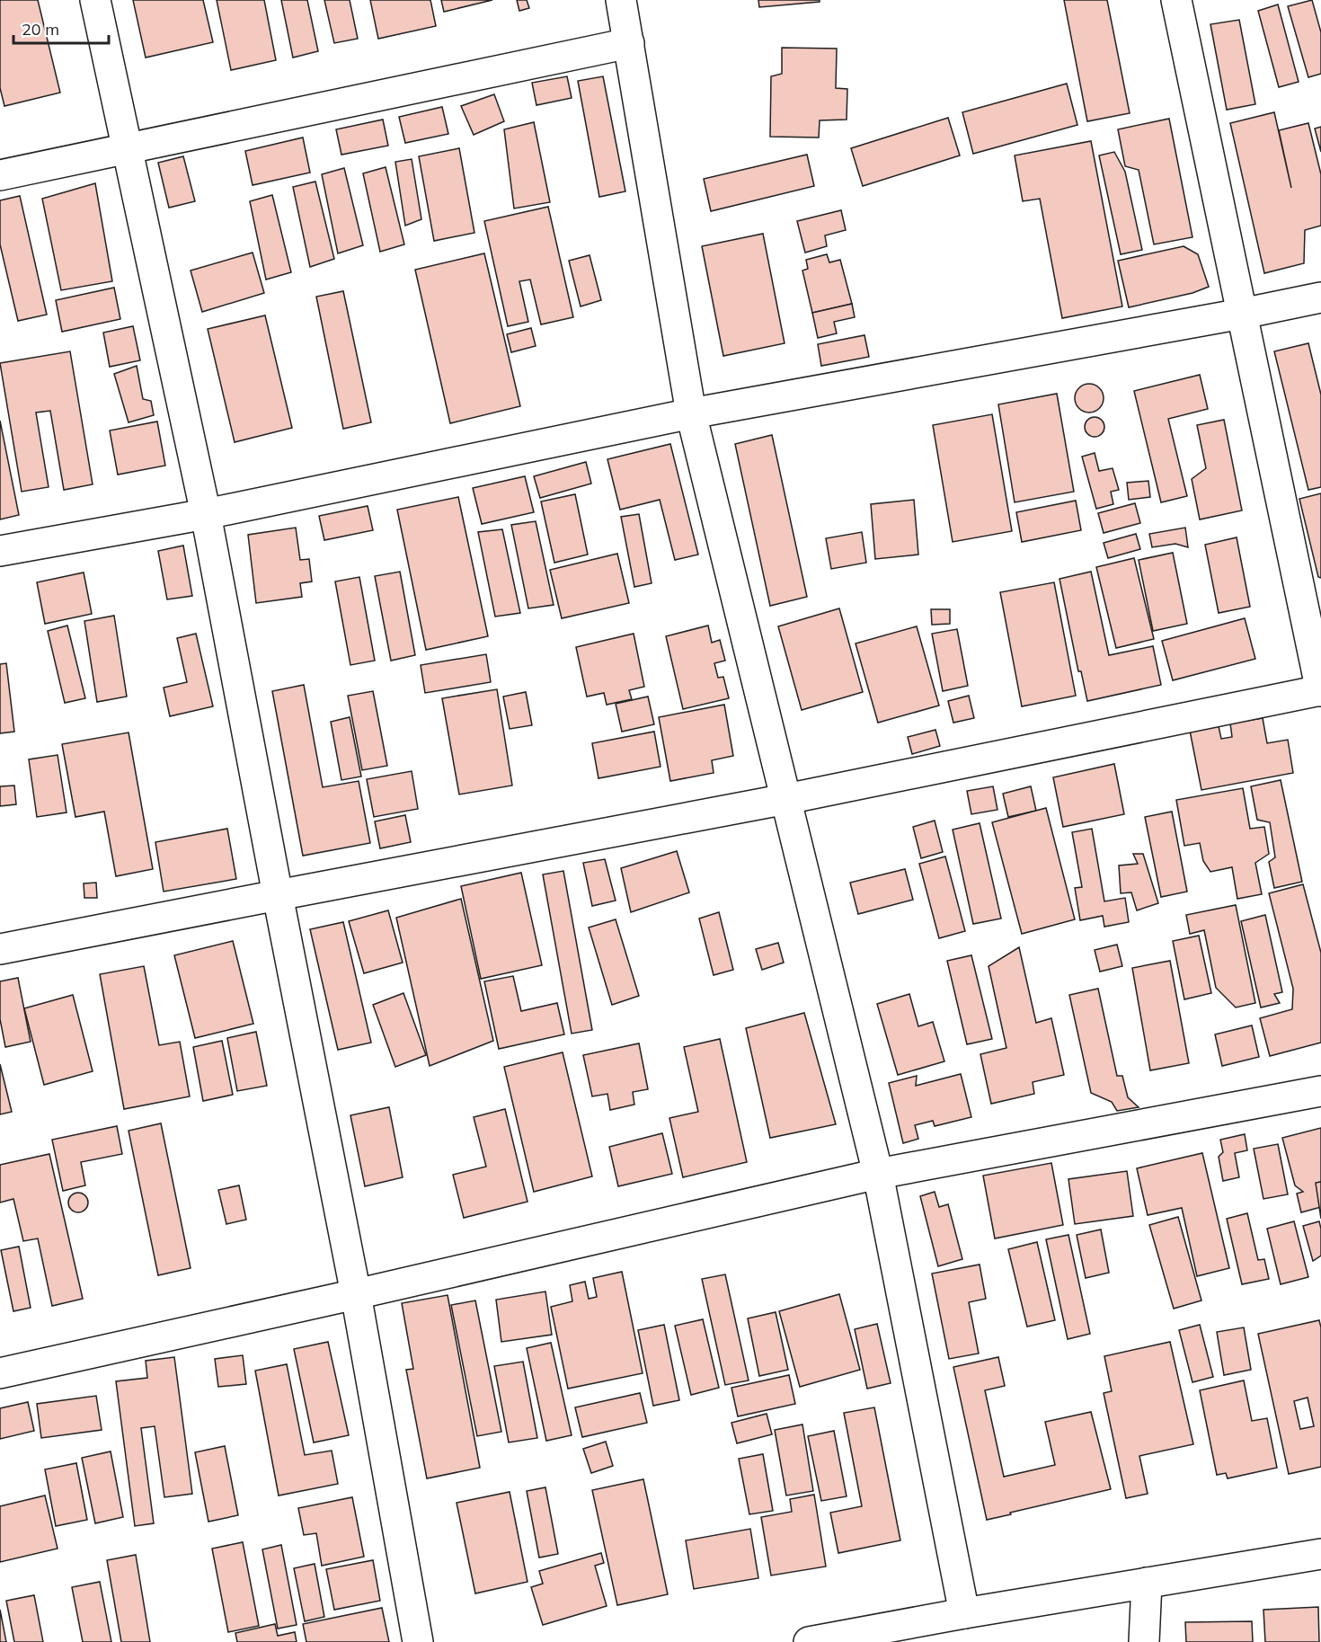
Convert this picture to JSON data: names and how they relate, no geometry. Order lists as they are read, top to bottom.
{
  "scale_bar": "20 m"
}
